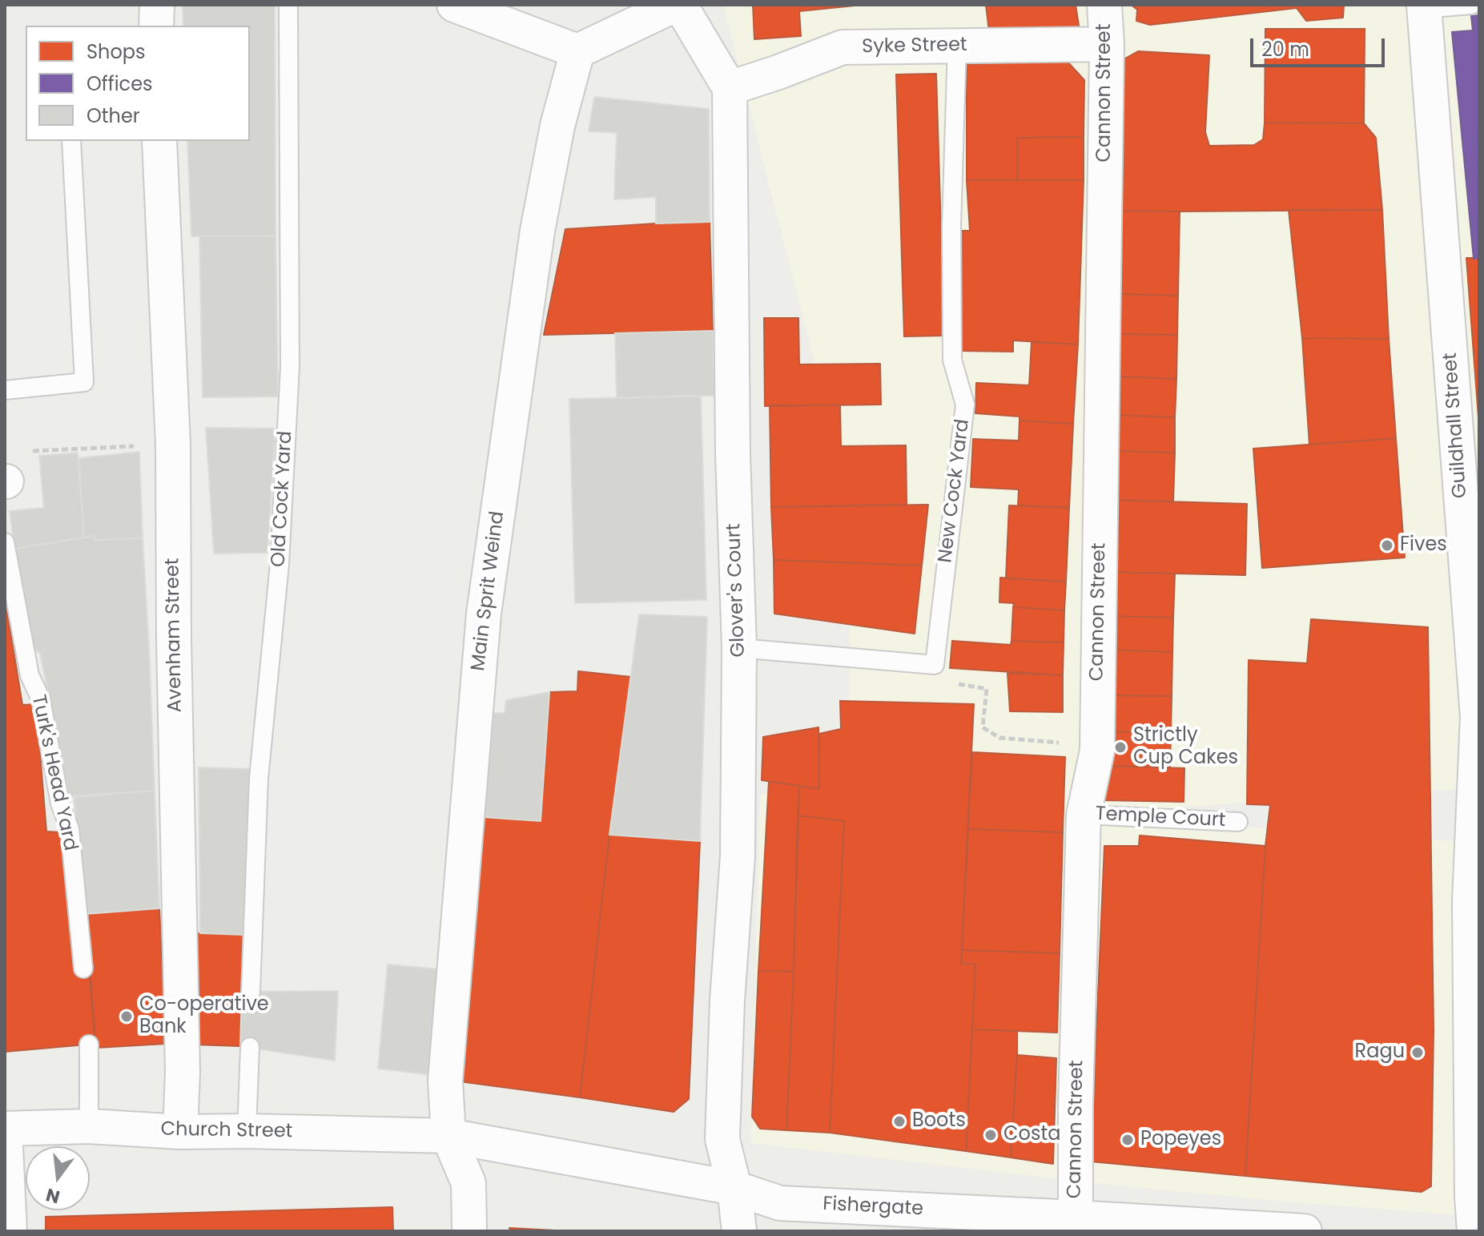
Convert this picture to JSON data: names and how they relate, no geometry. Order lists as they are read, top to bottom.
{
  "streets": {
    "street": [
      "Syke Street",
      "Cannon Street",
      "Guildhall Street",
      "Glover's Court",
      "Main Sprit Weind",
      "Avenham Street",
      "Church Street",
      "Fishergate"
    ],
    "lane": [
      "New Cock Yard",
      "Old Cock Yard",
      "Turk's Head Yard",
      "Temple Court"
    ]
  },
  "crossings": [
    ["Syke Street", "Cannon Street"],
    ["Syke Street", "New Cock Yard"],
    ["Syke Street", "Glover's Court"],
    ["Cannon Street", "Temple Court"],
    ["Cannon Street", "Fishergate"],
    ["Glover's Court", "Fishergate"],
    ["Main Sprit Weind", "Church Street"],
    ["Main Sprit Weind", "Fishergate"],
    ["Avenham Street", "Church Street"],
    ["Church Street", "Fishergate"]
  ],
  "places": [
    "Fives",
    "Strictly Cup Cakes",
    "Co-operative Bank",
    "Ragu",
    "Boots",
    "Costa",
    "Popeyes"
  ],
  "legend": ["Shops", "Offices", "Other"],
  "scale_bar": "20 m",
  "north": "bottom"
}
